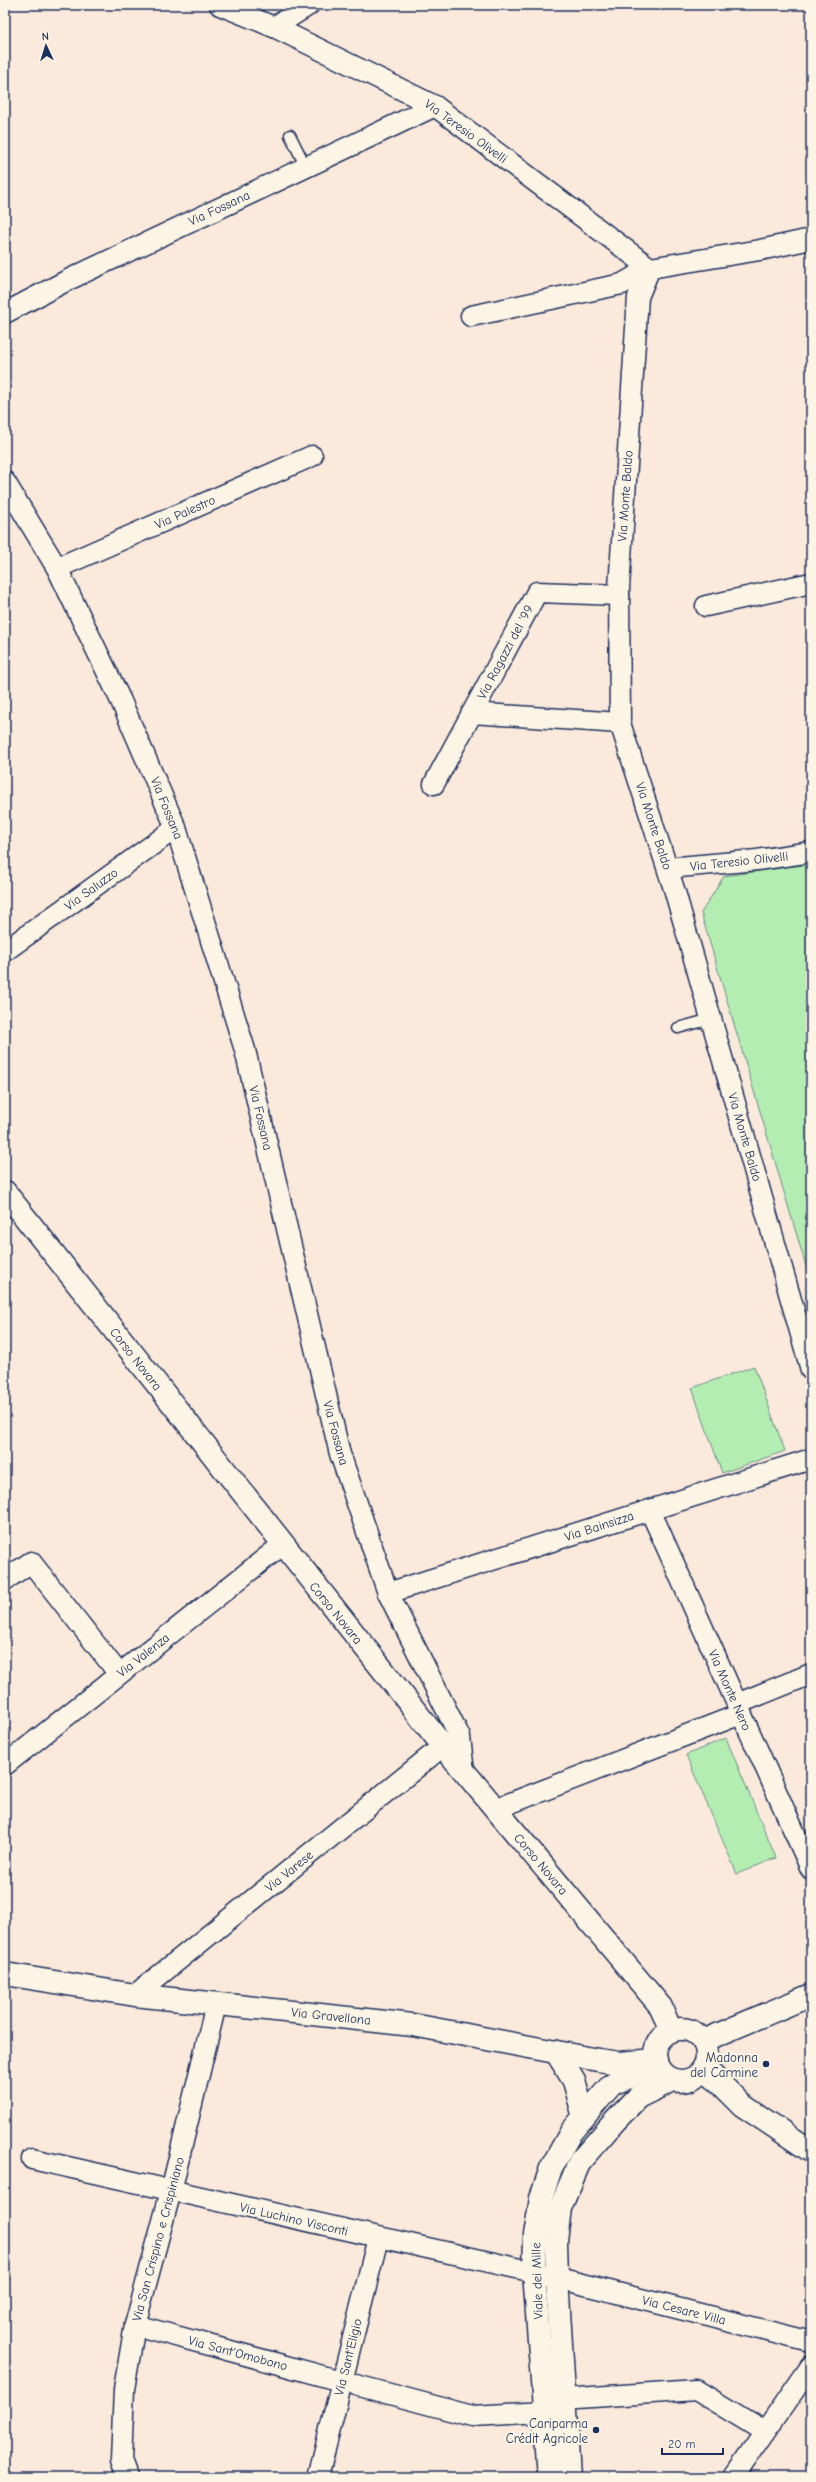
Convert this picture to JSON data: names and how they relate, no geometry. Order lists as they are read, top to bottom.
{
  "streets": {
    "main road": ["Corso Novara", "Via Gravellona", "Viale dei Mille"],
    "street": [
      "Via Teresio Olivelli",
      "Via Fossana",
      "Via Monte Baldo",
      "Via Palestro",
      "Via Ragazzi del '99",
      "Via Saluzzo",
      "Via Bainsizza",
      "Via Valenza",
      "Via Monte Nero",
      "Via Varese",
      "Via Luchino Visconti",
      "Via San Crispino e Crispiniano",
      "Via Cesare Villa",
      "Via Sant'Omobono",
      "Via Sant'Eligio"
    ]
  },
  "crossings": [
    ["Via Teresio Olivelli", "Via Fossana"],
    ["Via Teresio Olivelli", "Via Monte Baldo"],
    ["Via Fossana", "Via Palestro"],
    ["Via Fossana", "Via Saluzzo"],
    ["Via Fossana", "Corso Novara"],
    ["Via Fossana", "Via Bainsizza"],
    ["Via Monte Baldo", "Via Ragazzi del '99"],
    ["Corso Novara", "Via Valenza"],
    ["Corso Novara", "Via Varese"],
    ["Corso Novara", "Via Gravellona"],
    ["Corso Novara", "Viale dei Mille"],
    ["Via Bainsizza", "Via Monte Nero"],
    ["Via Varese", "Via Gravellona"],
    ["Via Gravellona", "Via San Crispino e Crispiniano"],
    ["Via Gravellona", "Viale dei Mille"],
    ["Via Luchino Visconti", "Via San Crispino e Crispiniano"],
    ["Via Luchino Visconti", "Viale dei Mille"],
    ["Via Luchino Visconti", "Via Cesare Villa"],
    ["Via Luchino Visconti", "Via Sant'Eligio"],
    ["Via San Crispino e Crispiniano", "Via Sant'Omobono"],
    ["Viale dei Mille", "Via Cesare Villa"],
    ["Viale dei Mille", "Via Sant'Omobono"],
    ["Via Sant'Omobono", "Via Sant'Eligio"]
  ],
  "places": ["Madonna del Carmine", "Cariparma Crédit Agricole"],
  "scale_bar": "20 m",
  "north": "top"
}
